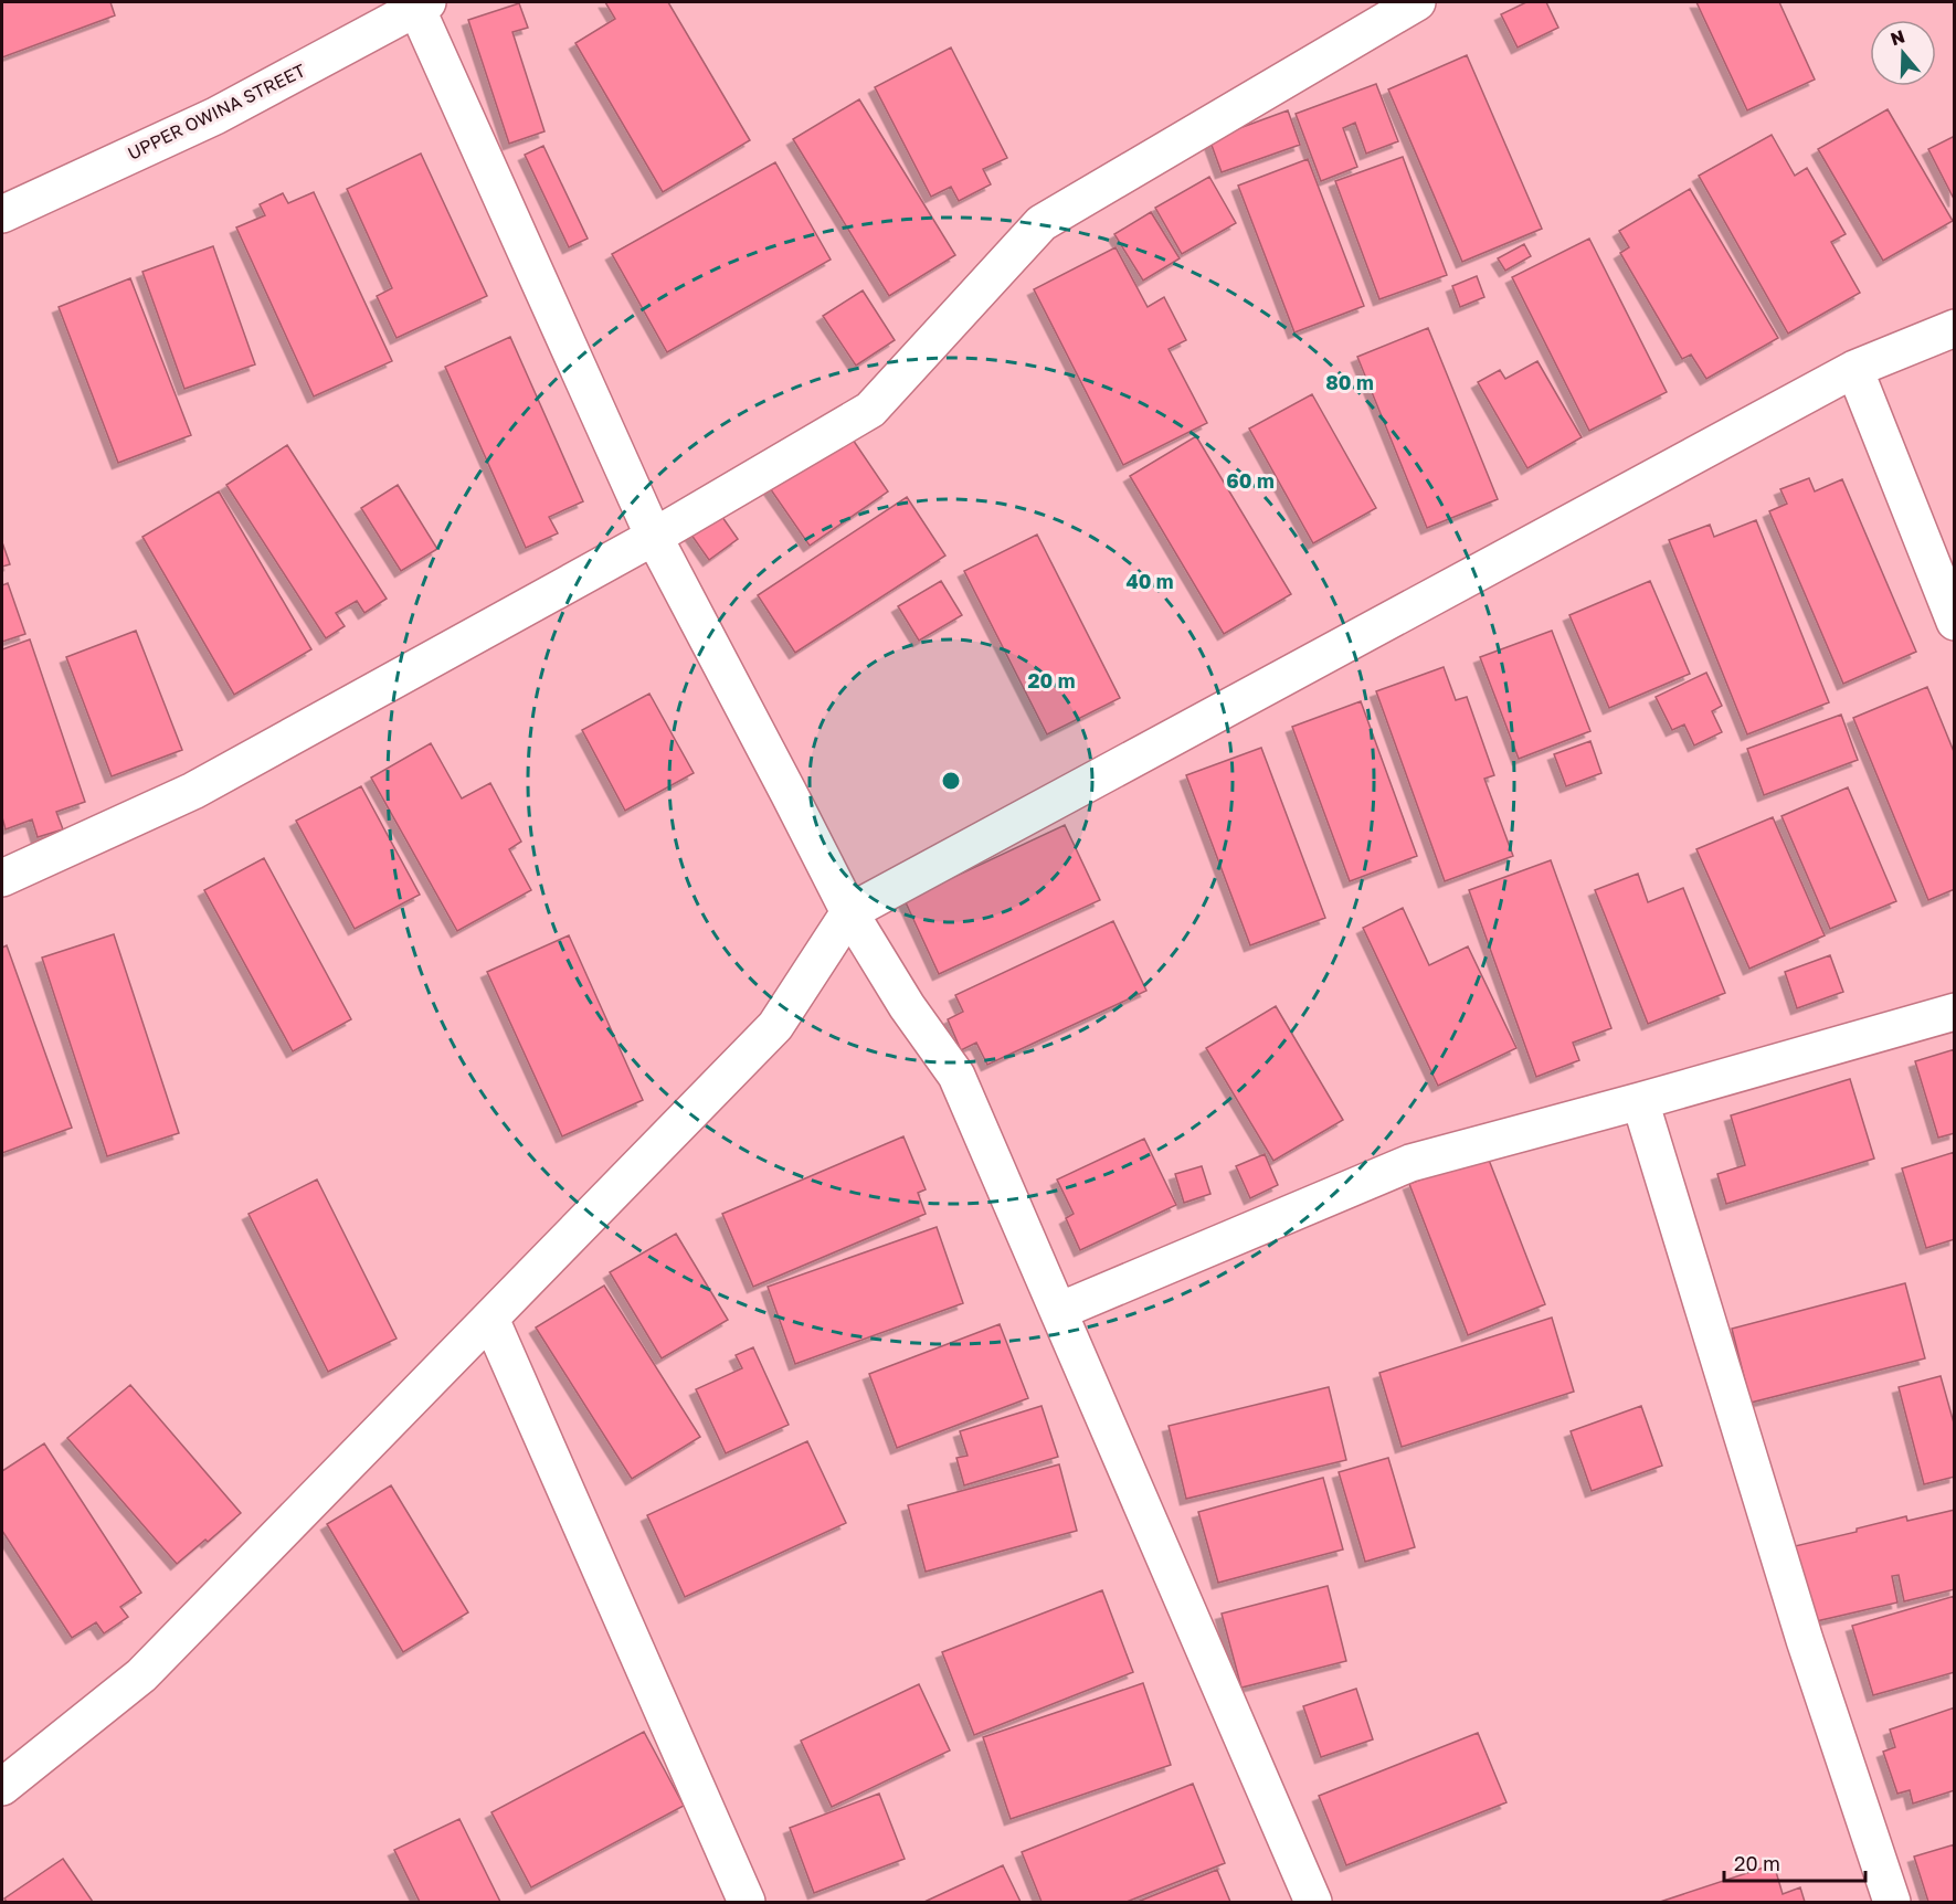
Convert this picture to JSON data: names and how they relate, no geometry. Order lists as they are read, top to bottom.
{
  "streets": {
    "street": ["UPPER OWINA STREET"]
  },
  "scale_bar": "20 m",
  "north": "top",
  "rings": [
    "80 m",
    "60 m",
    "40 m",
    "20 m"
  ]
}
